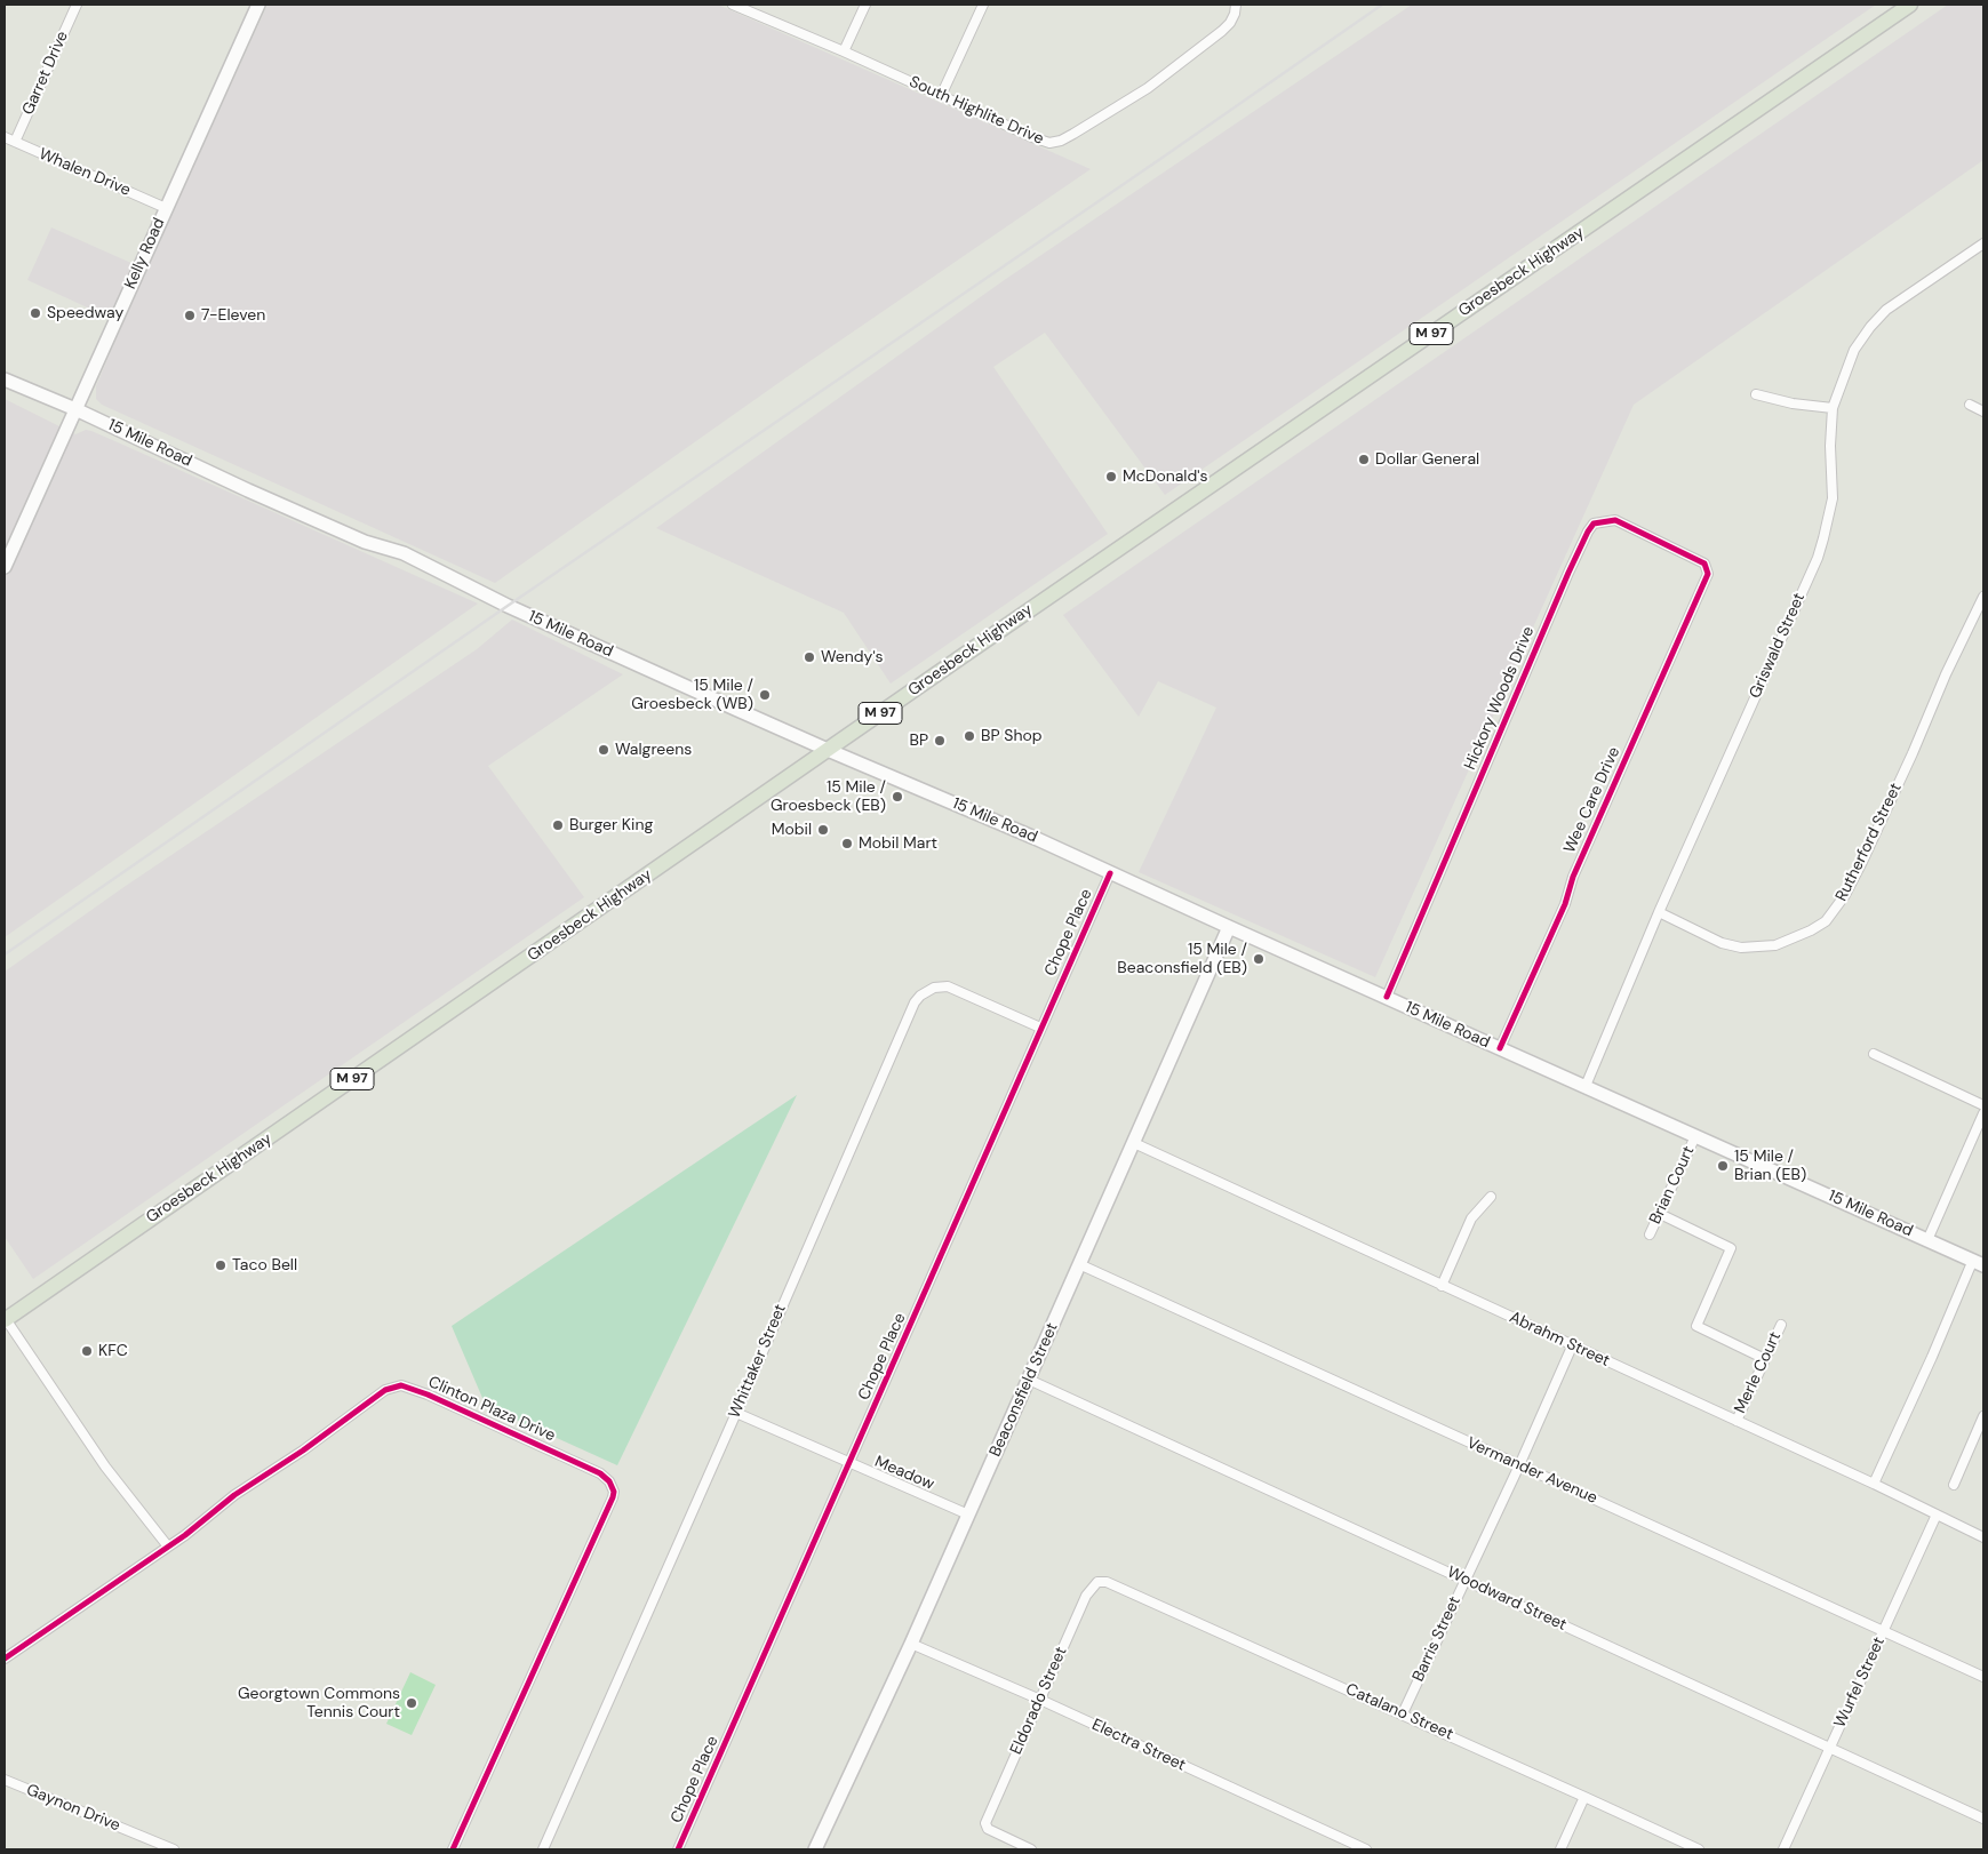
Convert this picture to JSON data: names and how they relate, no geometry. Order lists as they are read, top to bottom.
{
  "streets": {
    "main road": [
      "Kelly Road",
      "Groesbeck Highway",
      "M 97",
      "15 Mile Road",
      "Beaconsfield Street"
    ],
    "street": [
      "Garret Drive",
      "South Highlite Drive",
      "Whalen Drive",
      "Griswald Street",
      "Hickory Woods Drive",
      "Wee Care Drive",
      "Rutherford Street",
      "Chope Place",
      "Brian Court",
      "Abrahm Street",
      "Whittaker Street",
      "Merle Court",
      "Clinton Plaza Drive",
      "Vermander Avenue",
      "Meadow",
      "Woodward Street",
      "Barris Street",
      "Wurfel Street",
      "Eldorado Street",
      "Catalano Street",
      "Electra Street",
      "Gaynon Drive"
    ]
  },
  "crossings": [
    ["Garret Drive", "Whalen Drive"],
    ["Whalen Drive", "Kelly Road"],
    ["Kelly Road", "15 Mile Road"],
    ["Groesbeck Highway", "15 Mile Road"],
    ["15 Mile Road", "Griswald Street"],
    ["15 Mile Road", "Hickory Woods Drive"],
    ["15 Mile Road", "Wee Care Drive"],
    ["15 Mile Road", "Chope Place"],
    ["15 Mile Road", "Brian Court"],
    ["15 Mile Road", "Beaconsfield Street"],
    ["Griswald Street", "Rutherford Street"],
    ["Hickory Woods Drive", "Wee Care Drive"],
    ["Chope Place", "Whittaker Street"],
    ["Chope Place", "Meadow"],
    ["Abrahm Street", "Merle Court"],
    ["Abrahm Street", "Beaconsfield Street"],
    ["Abrahm Street", "Barris Street"],
    ["Abrahm Street", "Wurfel Street"],
    ["Whittaker Street", "Meadow"],
    ["Beaconsfield Street", "Vermander Avenue"],
    ["Beaconsfield Street", "Meadow"],
    ["Beaconsfield Street", "Woodward Street"],
    ["Beaconsfield Street", "Electra Street"],
    ["Vermander Avenue", "Barris Street"],
    ["Vermander Avenue", "Wurfel Street"],
    ["Woodward Street", "Barris Street"],
    ["Woodward Street", "Wurfel Street"],
    ["Barris Street", "Catalano Street"],
    ["Eldorado Street", "Catalano Street"],
    ["Eldorado Street", "Electra Street"]
  ],
  "places": [
    "Speedway",
    "7-Eleven",
    "Dollar General",
    "McDonald's",
    "Wendy's",
    "15 Mile / Groesbeck (WB)",
    "BP Shop",
    "BP",
    "Walgreens",
    "15 Mile / Groesbeck (EB)",
    "Burger King",
    "Mobil",
    "Mobil Mart",
    "15 Mile / Beaconsfield (EB)",
    "15 Mile / Brian (EB)",
    "Taco Bell",
    "KFC",
    "Georgtown Commons Tennis Court"
  ]
}
